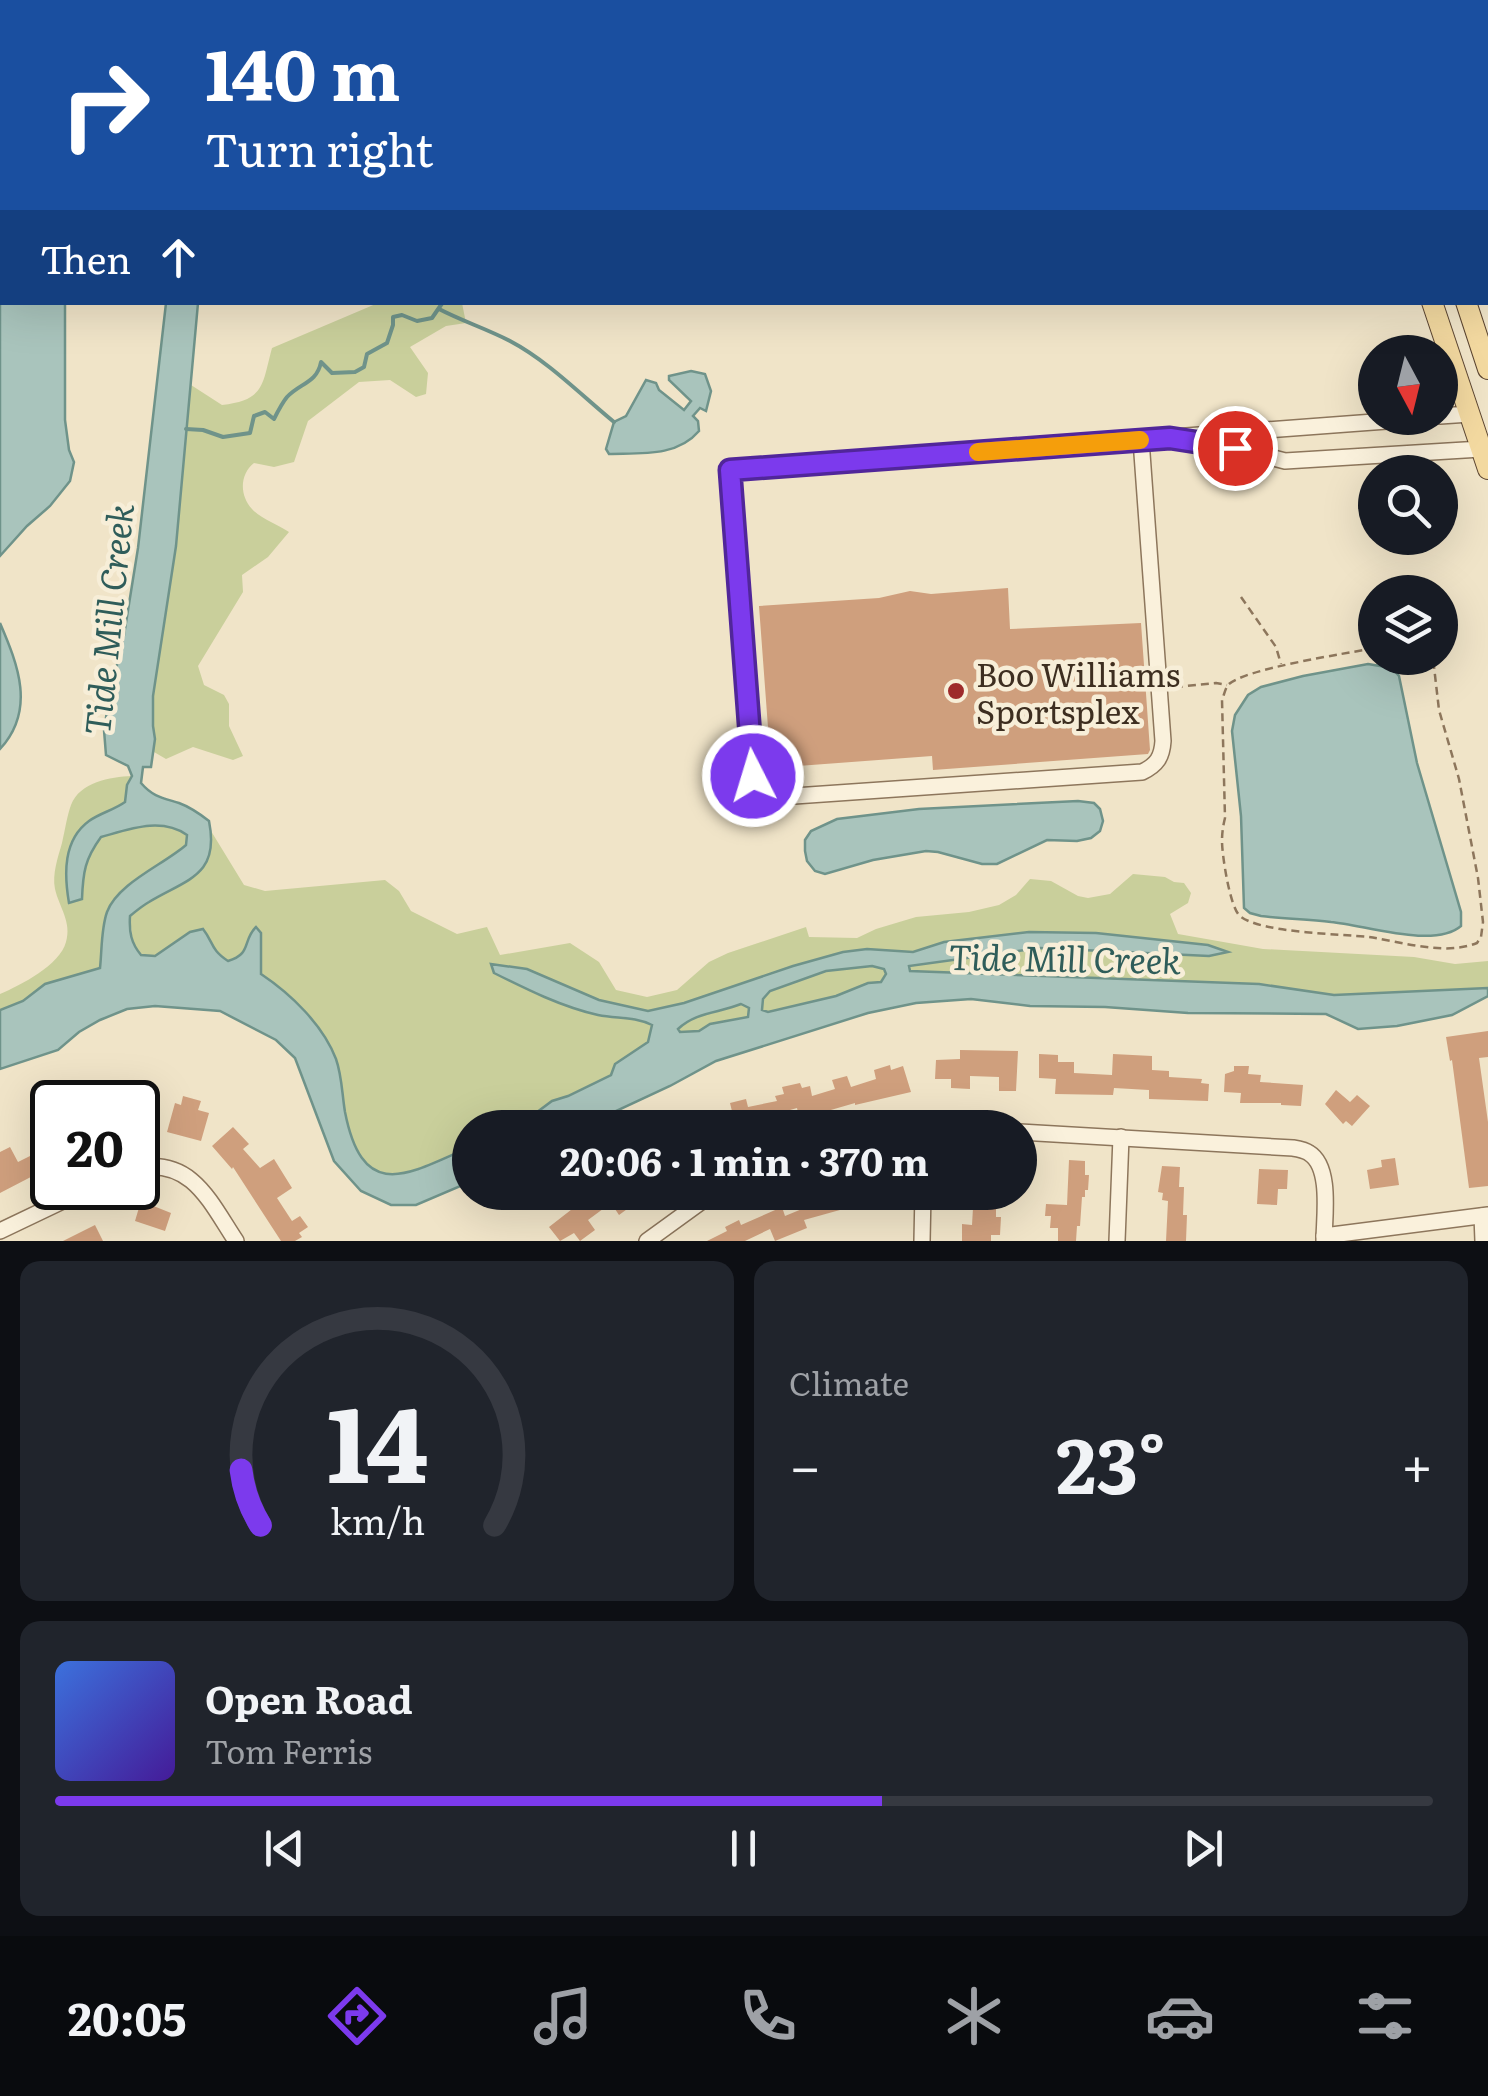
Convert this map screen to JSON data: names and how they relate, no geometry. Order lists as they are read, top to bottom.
{
  "water": ["Tide Mill Creek"],
  "places": ["Boo Williams Sportsplex"],
  "north": "bottom",
  "page": {
    "turn": ["140 m", "Turn right"],
    "then": "Then",
    "limit": "20",
    "trip": "20:06 · 1 min · 370 m",
    "tile": "Climate",
    "heat": ["−", "23°", "+"],
    "song": ["Open Road", "Tom Ferris"],
    "tabs": "20:05",
    "gauge": ["14", "km/h"]
  }
}
